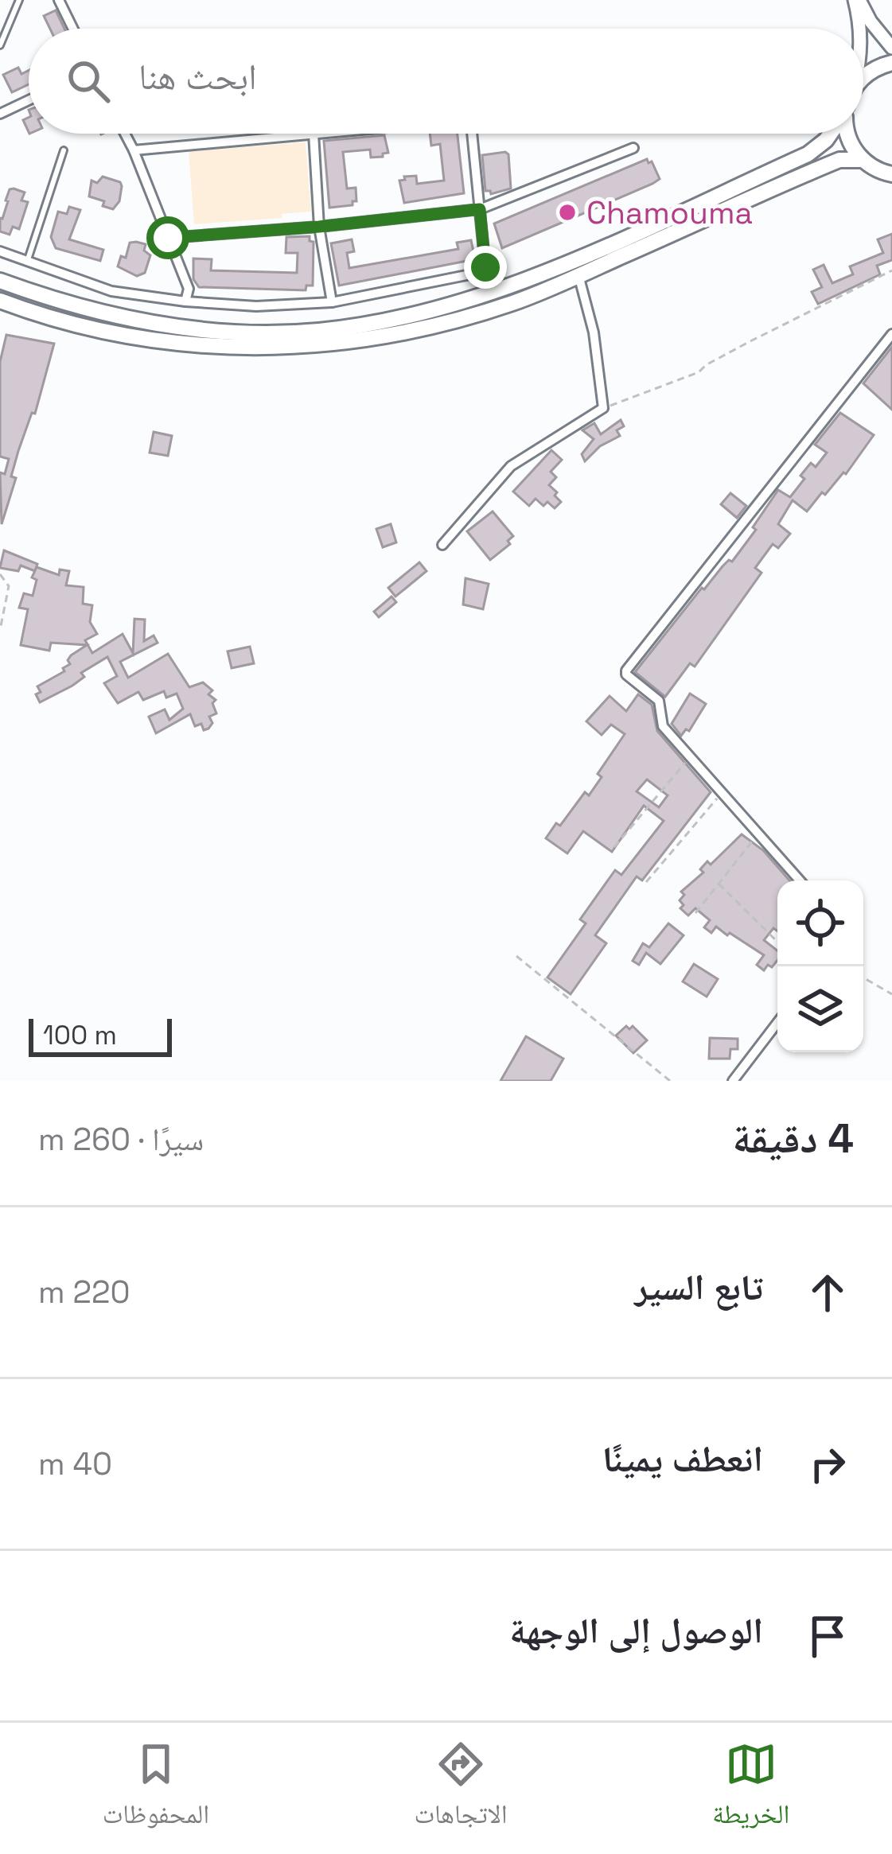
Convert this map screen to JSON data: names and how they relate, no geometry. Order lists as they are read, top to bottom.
{
  "places": ["Chamouma"],
  "scale_bar": "100 m",
  "page": {
    "search": "ابحث هنا",
    "scale": "100 m",
    "heading": ["4 دقيقة", "سيرًا · 260 m"],
    "list": [
      ["تابع السير", "220 m"],
      ["انعطف يمينًا", "40 m"],
      "الوصول إلى الوجهة"
    ],
    "nav": ["الخريطة", "الاتجاهات", "المحفوظات"]
  }
}
